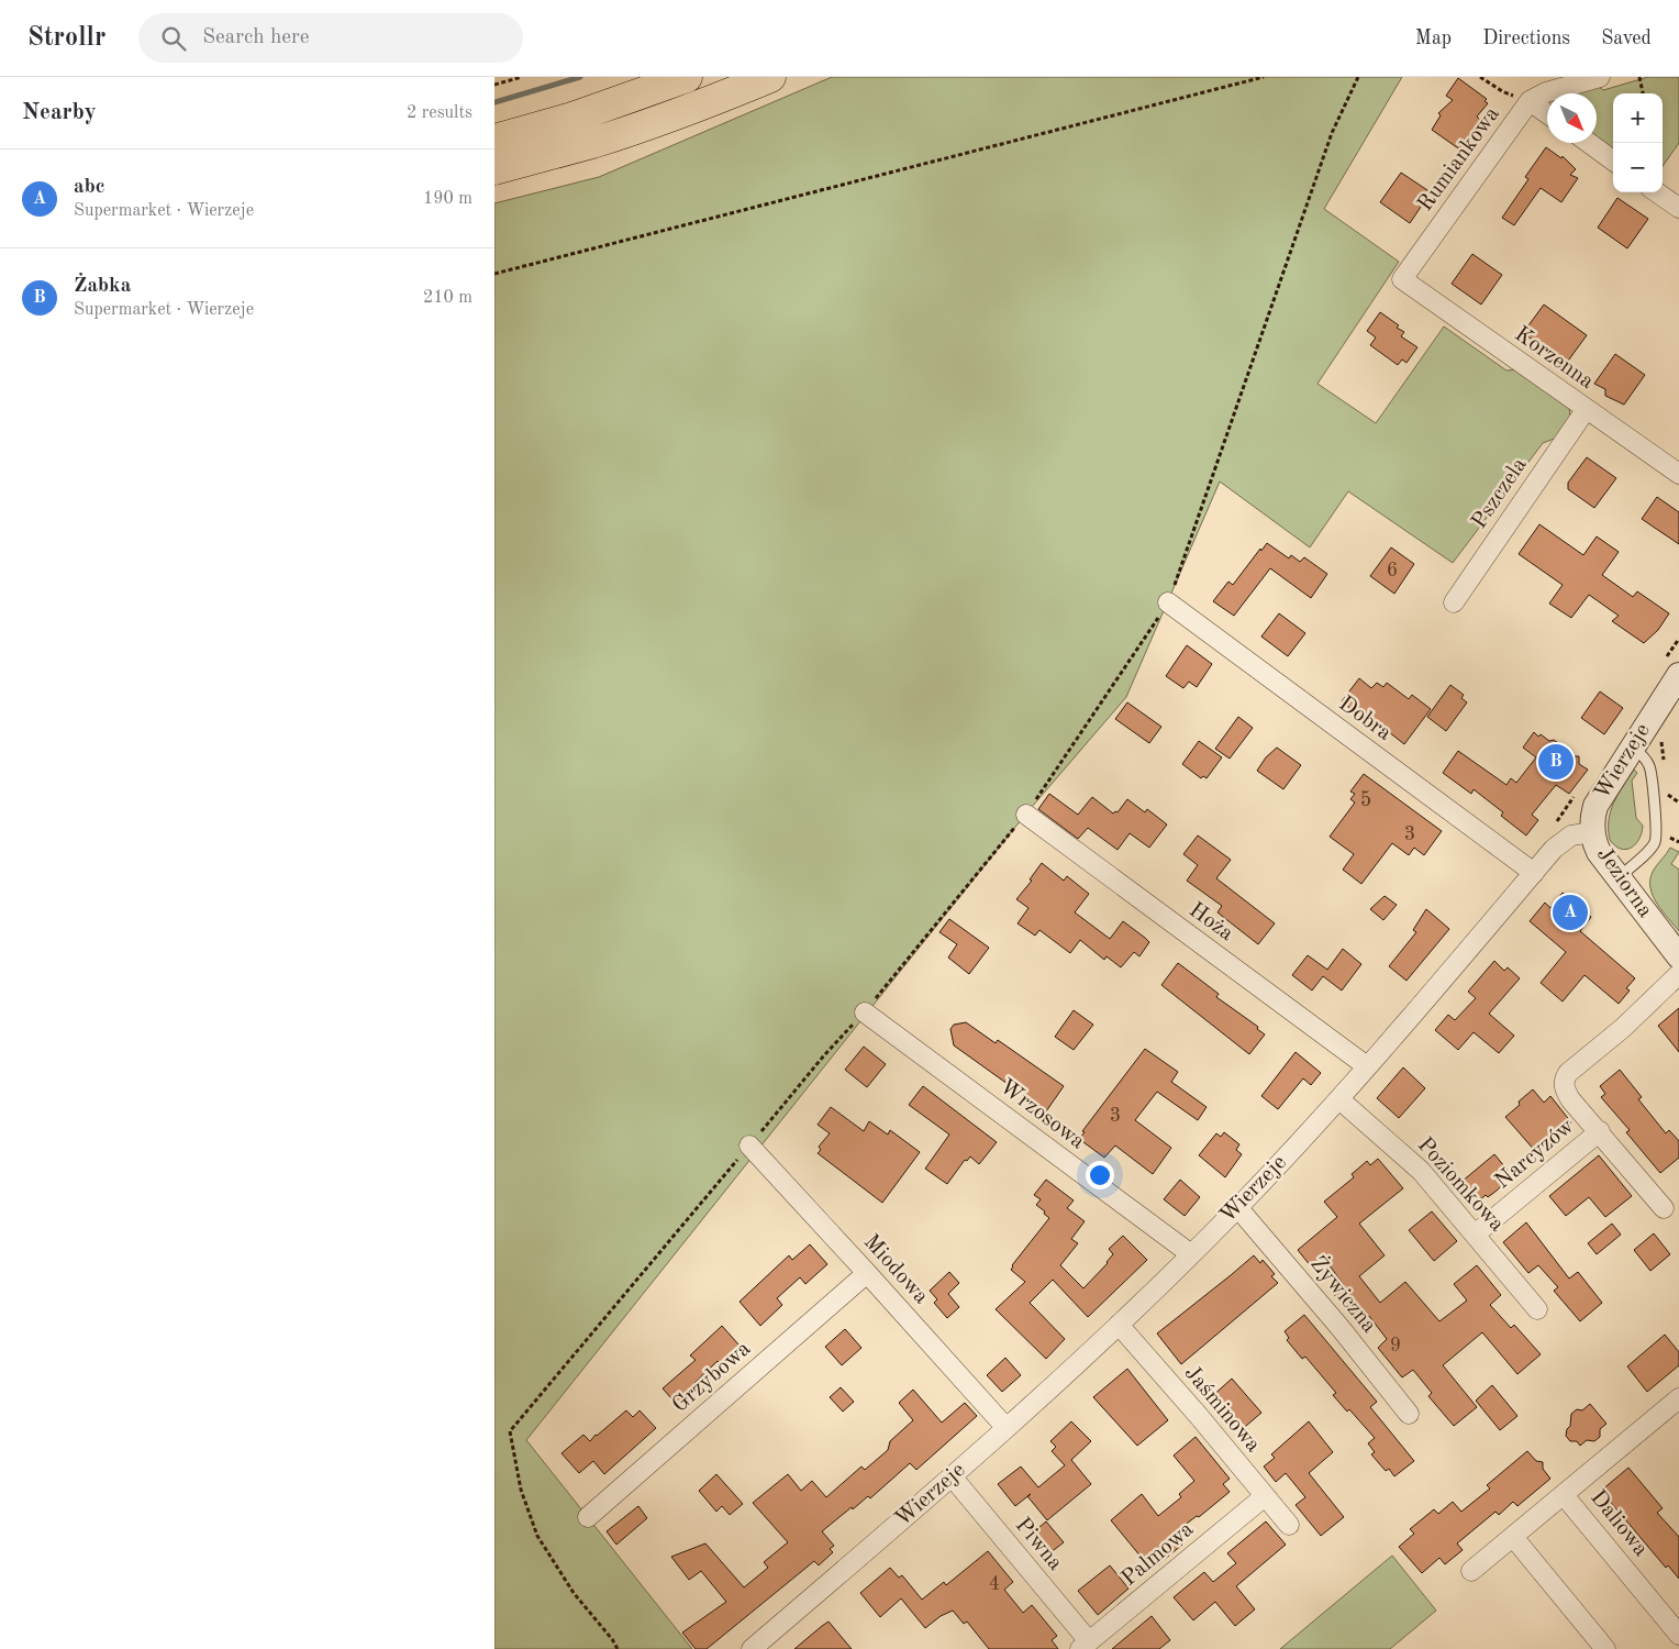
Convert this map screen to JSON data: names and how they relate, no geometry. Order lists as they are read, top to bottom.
{
  "streets": {
    "street": [
      "Rumiankowa",
      "Korzenna",
      "Pszczela",
      "Dobra",
      "Wierzeje",
      "Jeziorna",
      "Hoża",
      "Wrzosowa",
      "Narcyzów",
      "Poziomkowa",
      "Miodowa",
      "Żywiczna",
      "Grzybowa",
      "Jaśminowa",
      "Daliowa",
      "Piwna",
      "Palmowa"
    ]
  },
  "crossings": [
    ["Rumiankowa", "Korzenna"],
    ["Korzenna", "Pszczela"],
    ["Dobra", "Wierzeje"],
    ["Wierzeje", "Jeziorna"],
    ["Wierzeje", "Hoża"],
    ["Wierzeje", "Wrzosowa"],
    ["Wierzeje", "Poziomkowa"],
    ["Wierzeje", "Miodowa"],
    ["Wierzeje", "Żywiczna"],
    ["Wierzeje", "Jaśminowa"],
    ["Wierzeje", "Piwna"],
    ["Narcyzów", "Poziomkowa"],
    ["Miodowa", "Grzybowa"],
    ["Jaśminowa", "Palmowa"],
    ["Piwna", "Palmowa"]
  ],
  "house_numbers": [
    "6",
    "5",
    "3",
    "3",
    "9",
    "4"
  ],
  "north": "bottom right",
  "page": {
    "header": "Strollr",
    "search": "Search here",
    "nav": ["Map", "Directions", "Saved"],
    "heading": ["Nearby", "2 results"],
    "map_buttons": ["+", "−"],
    "list": [
      {
        "mark": "A",
        "name": "abc",
        "note": "Supermarket · Wierzeje",
        "value": "190 m"
      },
      {
        "mark": "B",
        "name": "Żabka",
        "note": "Supermarket · Wierzeje",
        "value": "210 m"
      }
    ],
    "pins": ["B", "A"]
  }
}
